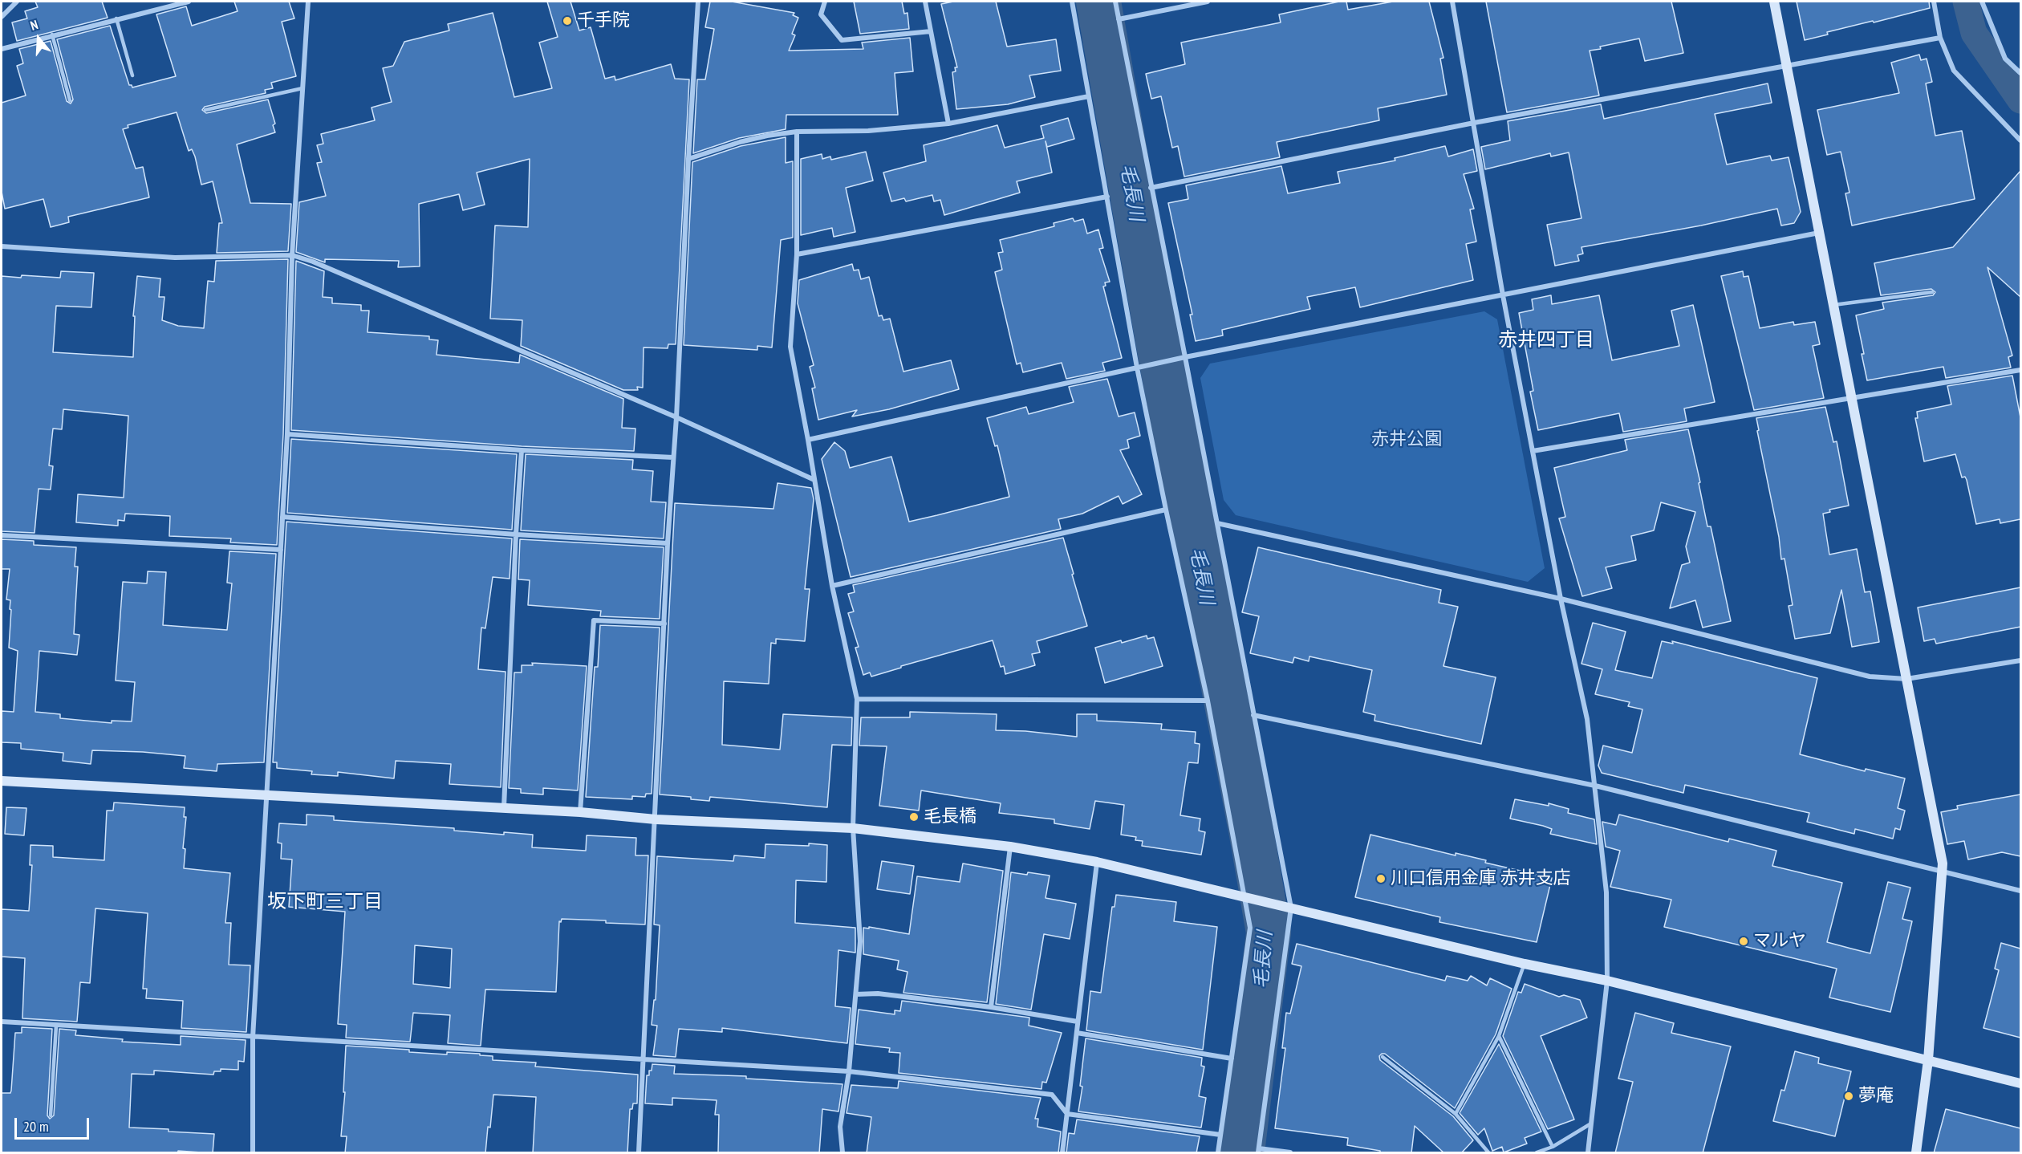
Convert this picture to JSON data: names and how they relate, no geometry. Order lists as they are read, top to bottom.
{
  "districts": ["赤井四丁目", "坂下町三丁目"],
  "water": ["毛長川"],
  "parks": ["赤井公園"],
  "places": [
    "千手院",
    "毛長橋",
    "川口信用金庫 赤井支店",
    "マルヤ",
    "夢庵"
  ],
  "scale_bar": "20 m",
  "north": "top"
}
